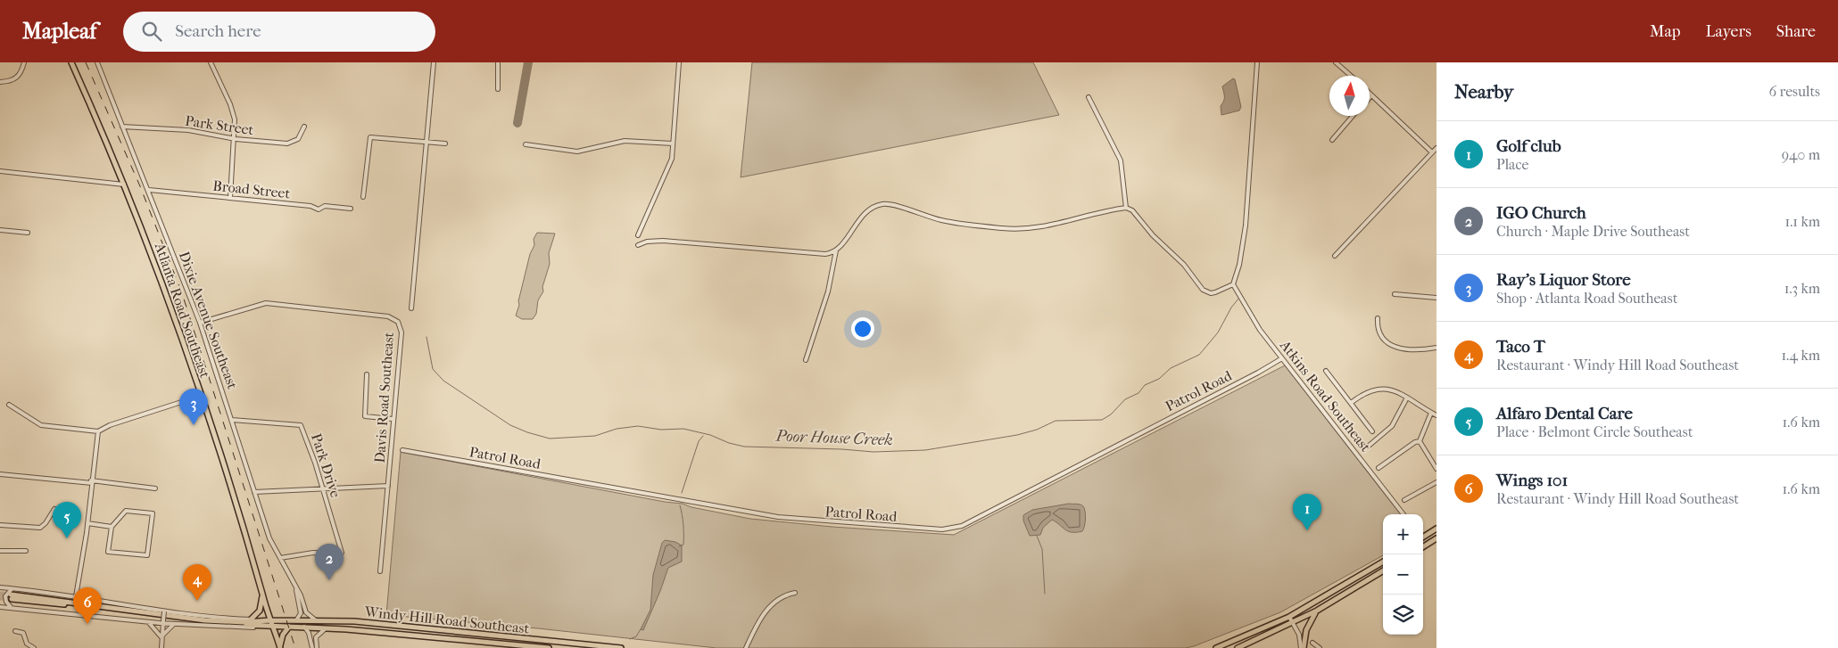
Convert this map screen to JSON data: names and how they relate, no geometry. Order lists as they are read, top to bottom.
{
  "streets": {
    "main road": ["Atlanta Road Southeast", "Windy Hill Road Southeast"],
    "street": [
      "Park Street",
      "Broad Street",
      "Dixie Avenue Southeast",
      "Patrol Road",
      "Atkins Road Southeast",
      "Davis Road Southeast",
      "Park Drive"
    ]
  },
  "crossings": [
    ["Park Street", "Dixie Avenue Southeast"],
    ["Broad Street", "Dixie Avenue Southeast"],
    ["Atlanta Road Southeast", "Windy Hill Road Southeast"],
    ["Dixie Avenue Southeast", "Davis Road Southeast"],
    ["Dixie Avenue Southeast", "Park Drive"],
    ["Dixie Avenue Southeast", "Windy Hill Road Southeast"],
    ["Patrol Road", "Atkins Road Southeast"]
  ],
  "water": ["Poor House Creek"],
  "north": "top",
  "page": {
    "header": "Mapleaf",
    "search": "Search here",
    "nav": ["Map", "Layers", "Share"],
    "heading": ["Nearby", "6 results"],
    "list": [
      {
        "mark": "1",
        "name": "Golf club",
        "note": "Place",
        "value": "940 m"
      },
      {
        "mark": "2",
        "name": "IGO Church",
        "note": "Church · Maple Drive Southeast",
        "value": "1.1 km"
      },
      {
        "mark": "3",
        "name": "Ray's Liquor Store",
        "note": "Shop · Atlanta Road Southeast",
        "value": "1.3 km"
      },
      {
        "mark": "4",
        "name": "Taco T",
        "note": "Restaurant · Windy Hill Road Southeast",
        "value": "1.4 km"
      },
      {
        "mark": "5",
        "name": "Alfaro Dental Care",
        "note": "Place · Belmont Circle Southeast",
        "value": "1.6 km"
      },
      {
        "mark": "6",
        "name": "Wings 101",
        "note": "Restaurant · Windy Hill Road Southeast",
        "value": "1.6 km"
      }
    ],
    "pins": [
      "3",
      "1",
      "5",
      "2",
      "4",
      "6"
    ],
    "map_buttons": ["+", "−"]
  }
}
